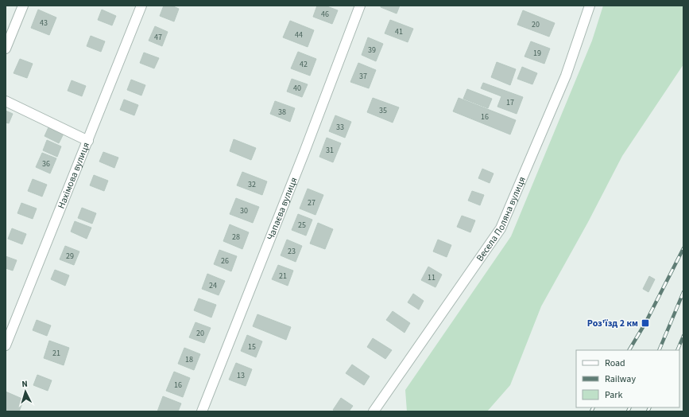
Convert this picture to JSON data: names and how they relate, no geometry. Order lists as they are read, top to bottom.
{
  "streets": {
    "street": ["Нахімова вулиця", "Чапаєва вулиця", "Весела Поляна вулиця"]
  },
  "places": {
    "transit": ["Роз'їзд 2 км"]
  },
  "house_numbers": [
    "46",
    "43",
    "20",
    "41",
    "44",
    "47",
    "39",
    "19",
    "42",
    "37",
    "40",
    "17",
    "35",
    "38",
    "16",
    "33",
    "31",
    "36",
    "32",
    "27",
    "30",
    "25",
    "28",
    "23",
    "29",
    "26",
    "21",
    "11",
    "24",
    "20",
    "15",
    "21",
    "18",
    "13",
    "16"
  ],
  "legend": ["Road", "Railway", "Park"],
  "north": "top"
}
